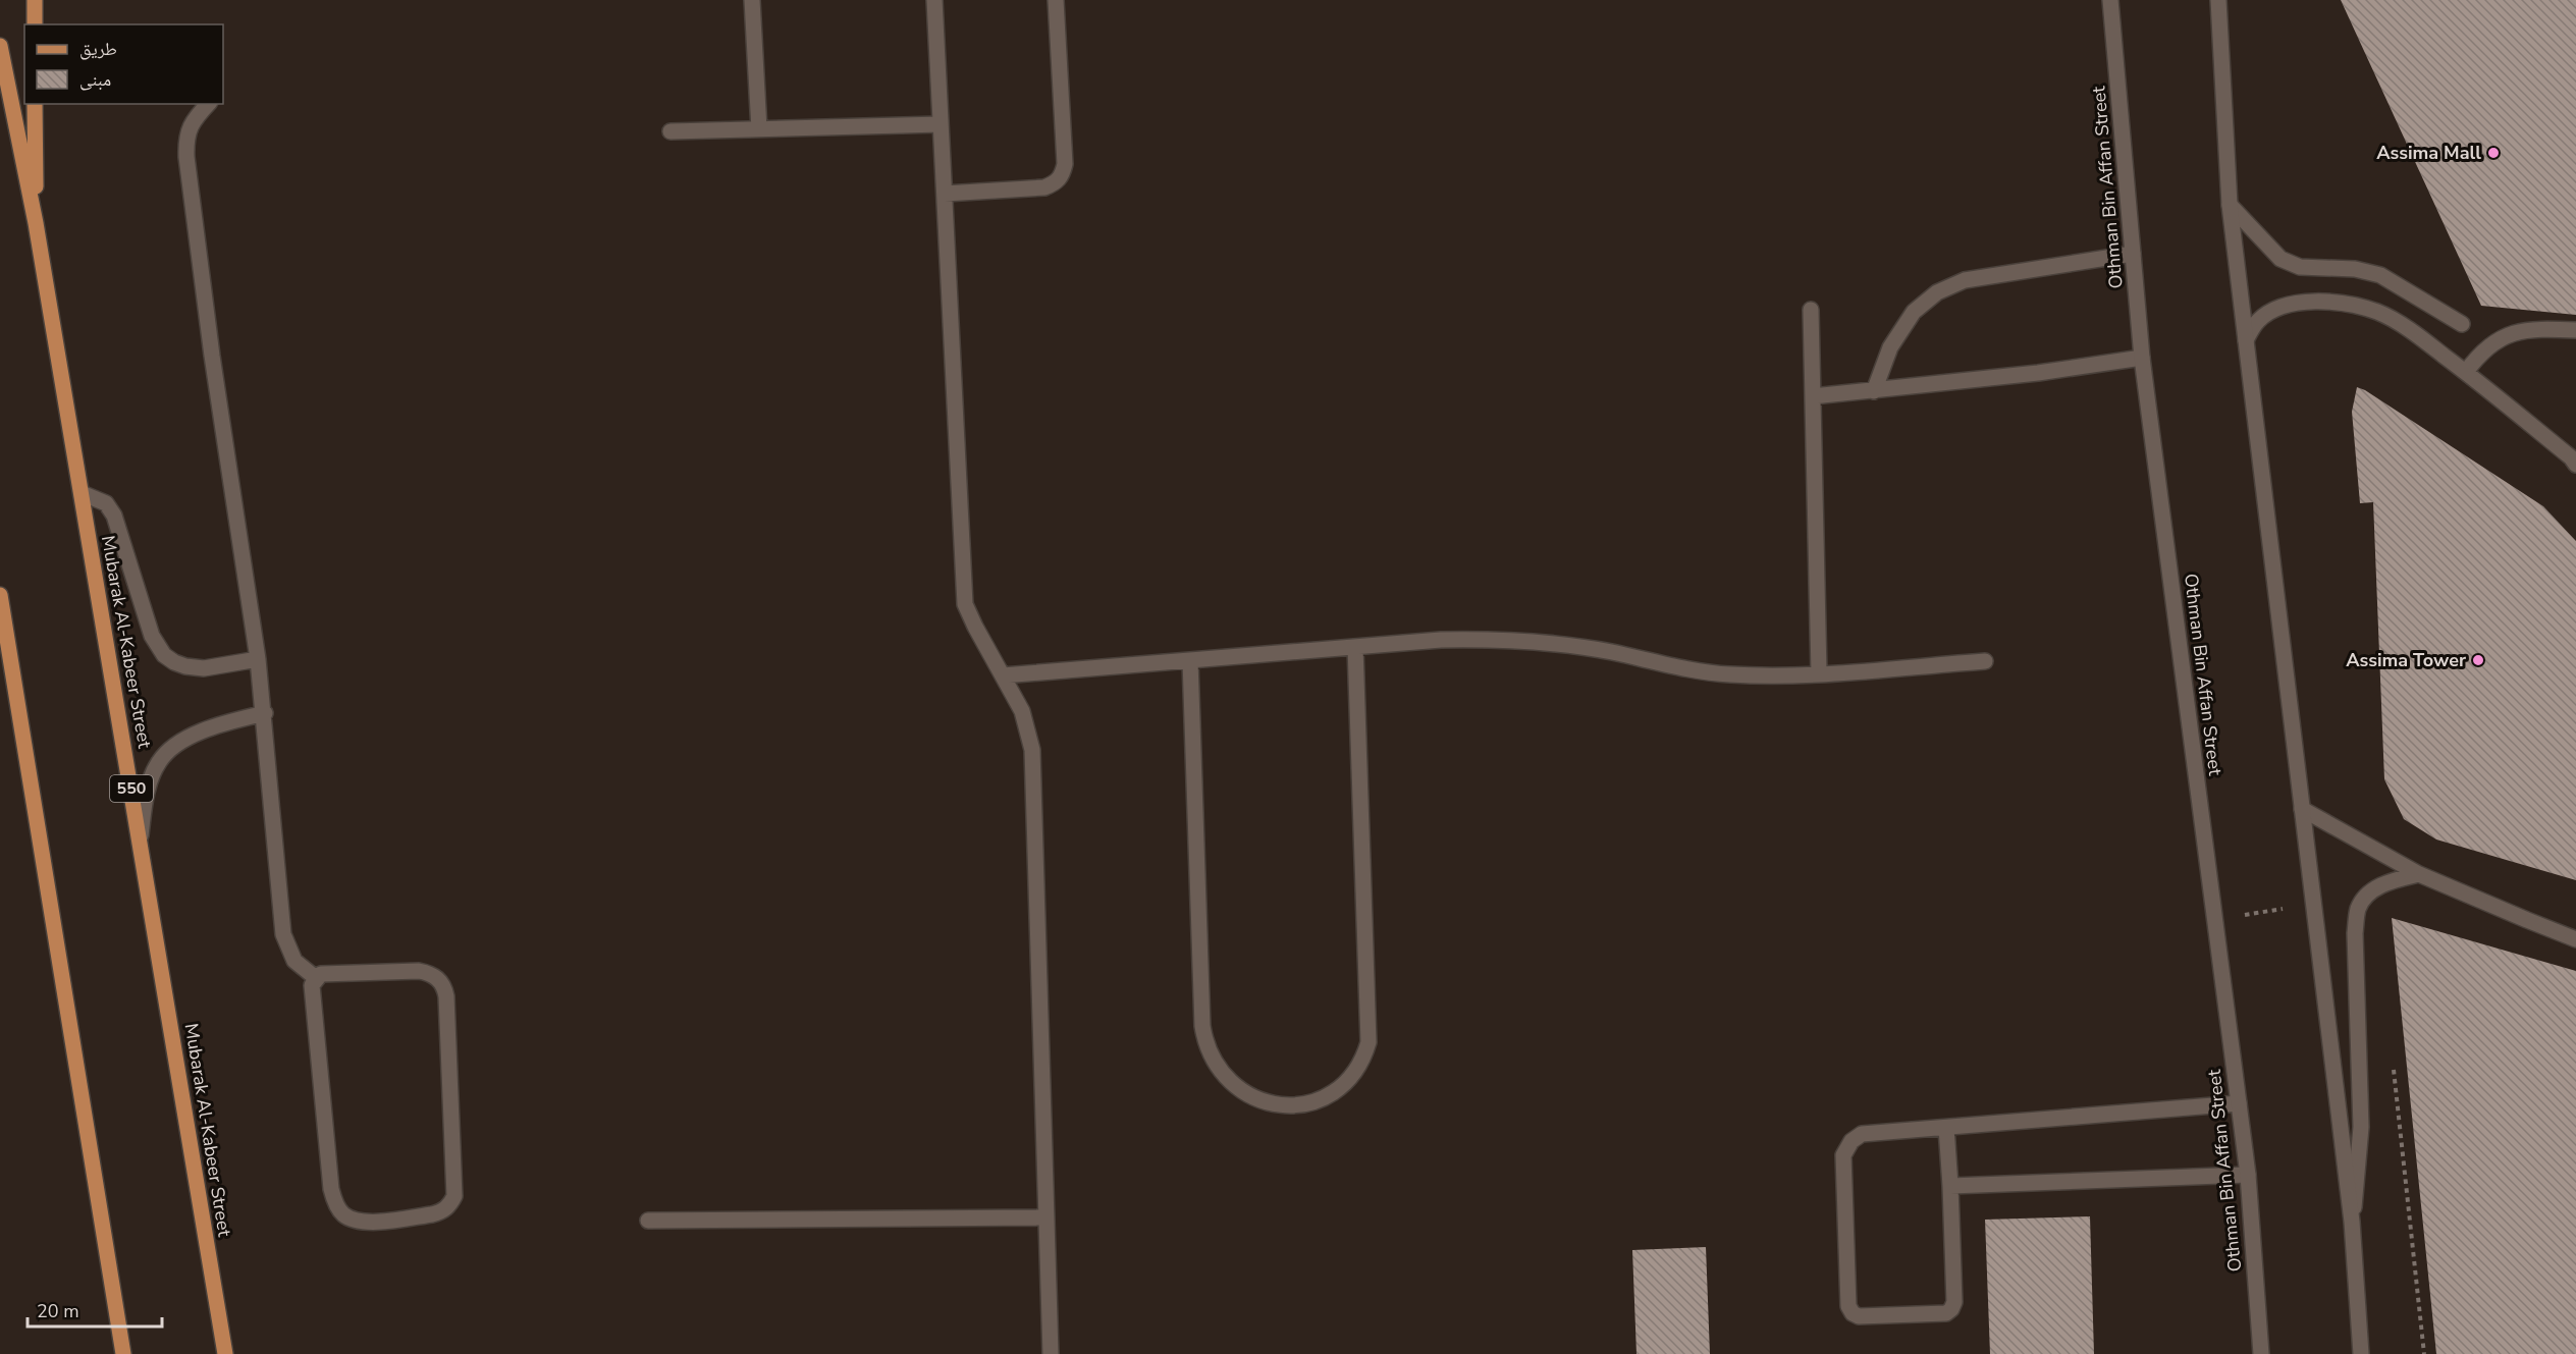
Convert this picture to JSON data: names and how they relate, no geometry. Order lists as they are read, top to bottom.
{
  "streets": {
    "main road": ["Mubarak Al-Kabeer Street", "550"],
    "street": ["Othman Bin Affan Street"]
  },
  "places": ["Assima Mall", "Assima Tower"],
  "legend": ["طريق", "مبنى"],
  "scale_bar": "20 m"
}
